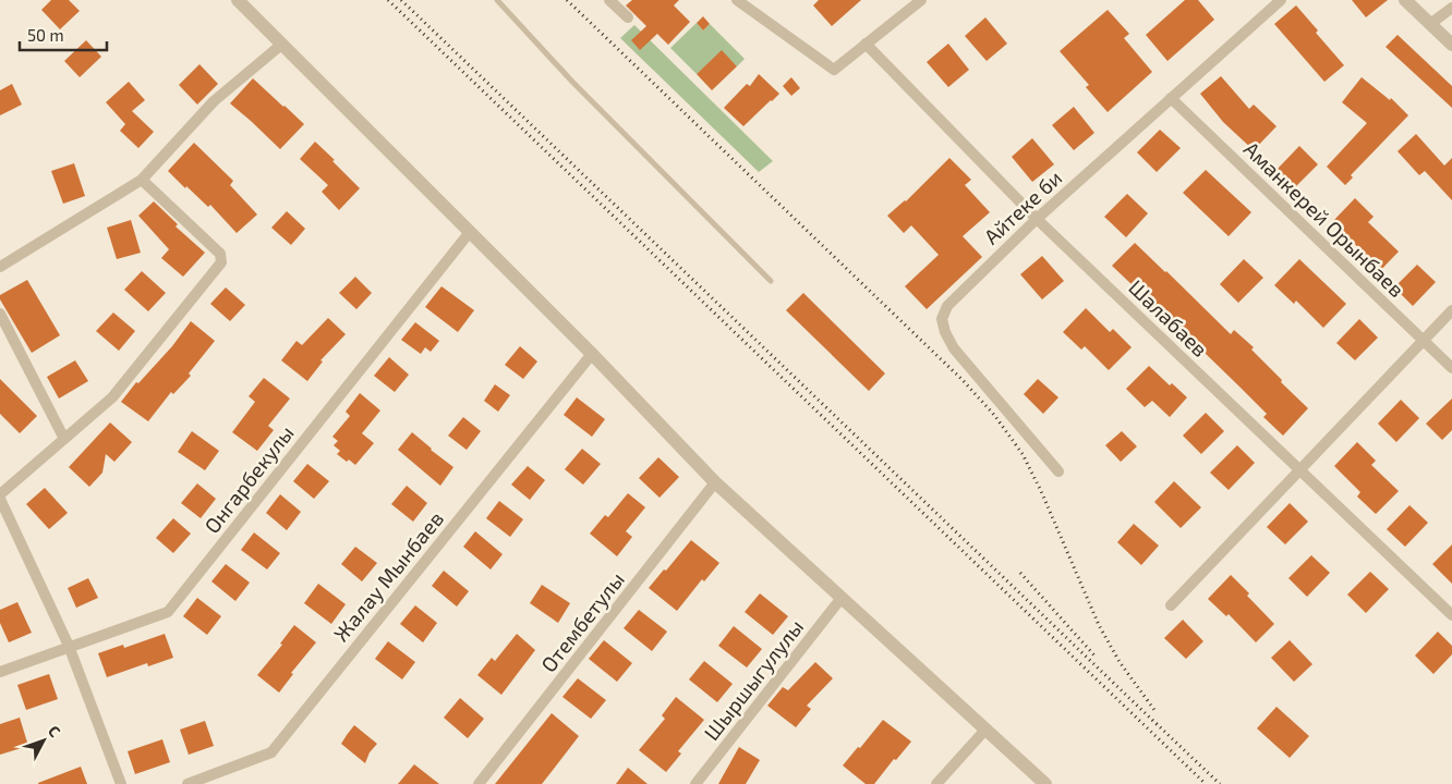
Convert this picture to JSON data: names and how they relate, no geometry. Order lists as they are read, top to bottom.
{
  "streets": {
    "street": [
      "Айтеке би",
      "Аманкерей Орынбаев",
      "Шалабаев",
      "Онгарбекулы",
      "Жалау Мынбаев",
      "Отембетулы",
      "Шыршыгулулы"
    ]
  },
  "crossings": [
    ["Айтеке би", "Аманкерей Орынбаев"],
    ["Айтеке би", "Шалабаев"]
  ],
  "scale_bar": "50 m",
  "north": "top right"
}
